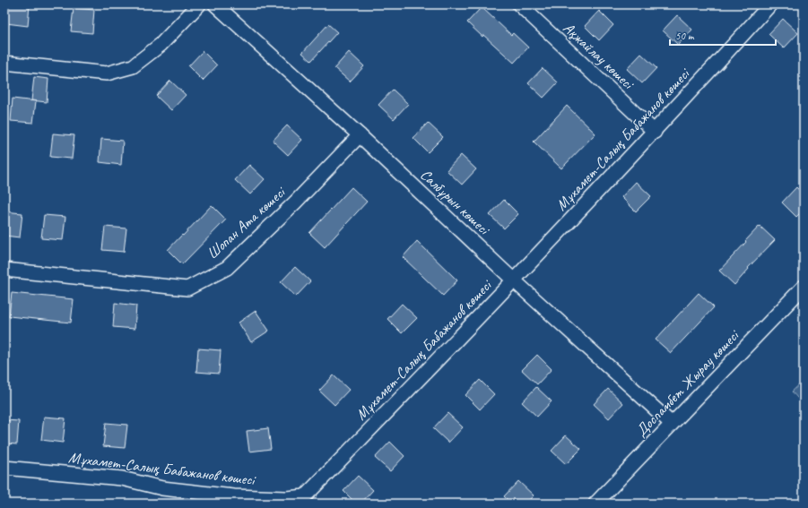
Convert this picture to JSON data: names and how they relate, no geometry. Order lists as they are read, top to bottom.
{
  "streets": {
    "street": [
      "Ақжайлау көшесі",
      "Мұхамет-Салық Бабажанов көшесі",
      "Салбұрын көшесі",
      "Шопан Ата көшесі",
      "Доспамбет Жырау көшесі"
    ]
  },
  "crossings": [
    ["Ақжайлау көшесі", "Мұхамет-Салық Бабажанов көшесі"],
    ["Мұхамет-Салық Бабажанов көшесі", "Салбұрын көшесі"],
    ["Салбұрын көшесі", "Шопан Ата көшесі"],
    ["Салбұрын көшесі", "Доспамбет Жырау көшесі"]
  ],
  "scale_bar": "50 m"
}
